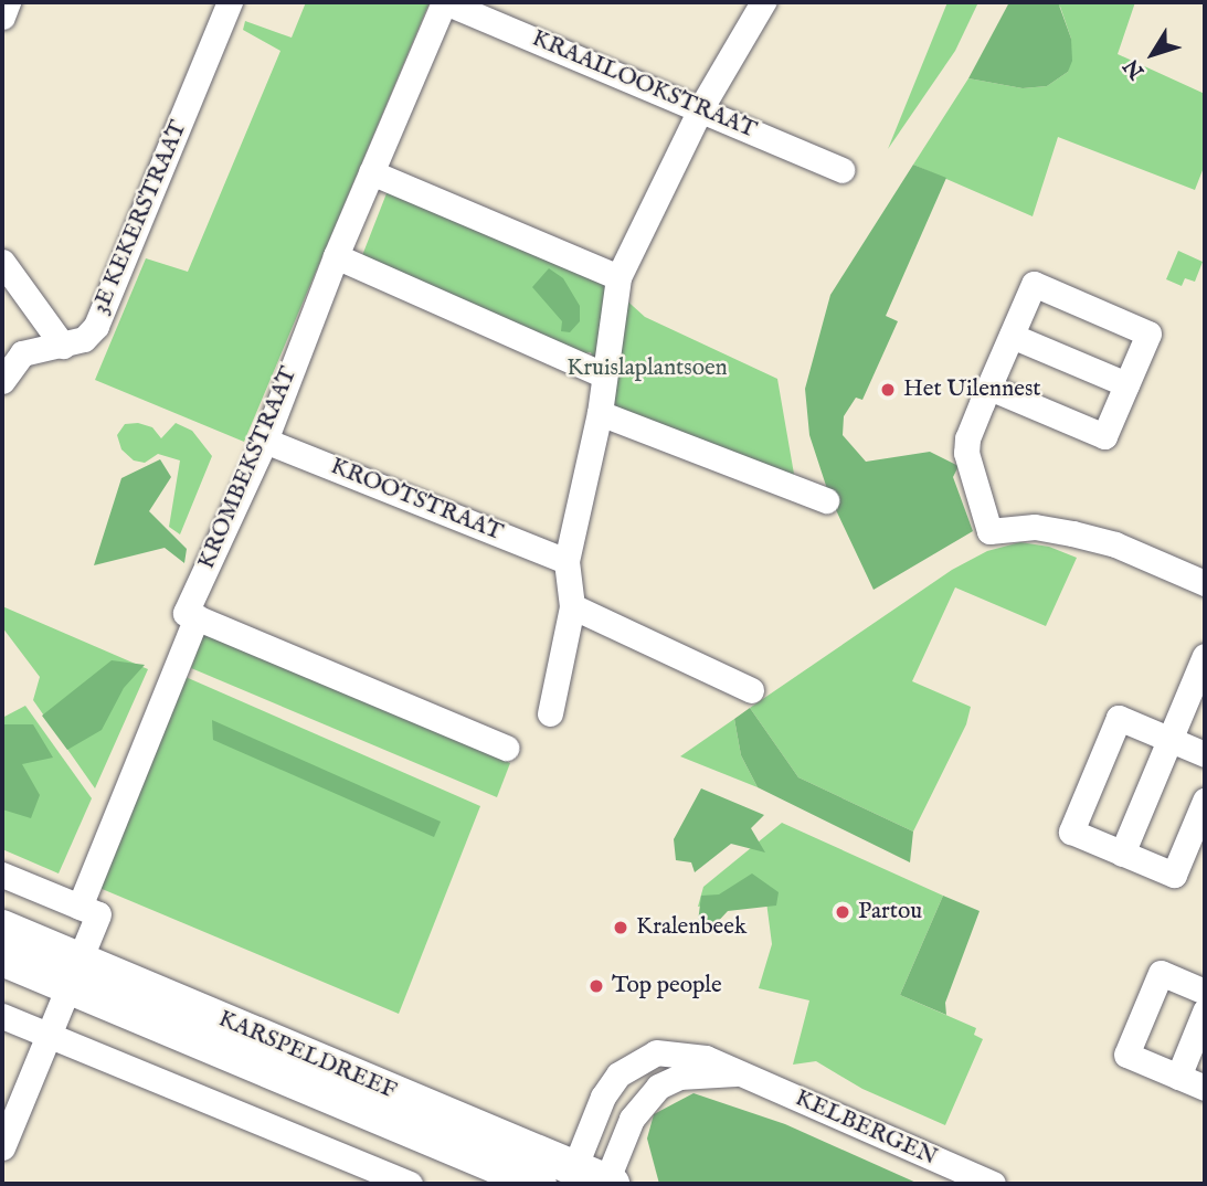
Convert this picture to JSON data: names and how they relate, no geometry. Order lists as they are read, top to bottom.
{
  "streets": {
    "street": [
      "KRAAILOOKSTRAAT",
      "3E KEKERSTRAAT",
      "KROMBEKSTRAAT",
      "KROOTSTRAAT",
      "KARSPELDREEF",
      "KELBERGEN"
    ]
  },
  "crossings": [
    ["KRAAILOOKSTRAAT", "KROMBEKSTRAAT"],
    ["KROMBEKSTRAAT", "KROOTSTRAAT"],
    ["KARSPELDREEF", "KELBERGEN"]
  ],
  "parks": ["Kruislaplantsoen"],
  "places": [
    "Het Uilennest",
    "Partou",
    "Kralenbeek",
    "Top people"
  ],
  "north": "bottom left"
}
